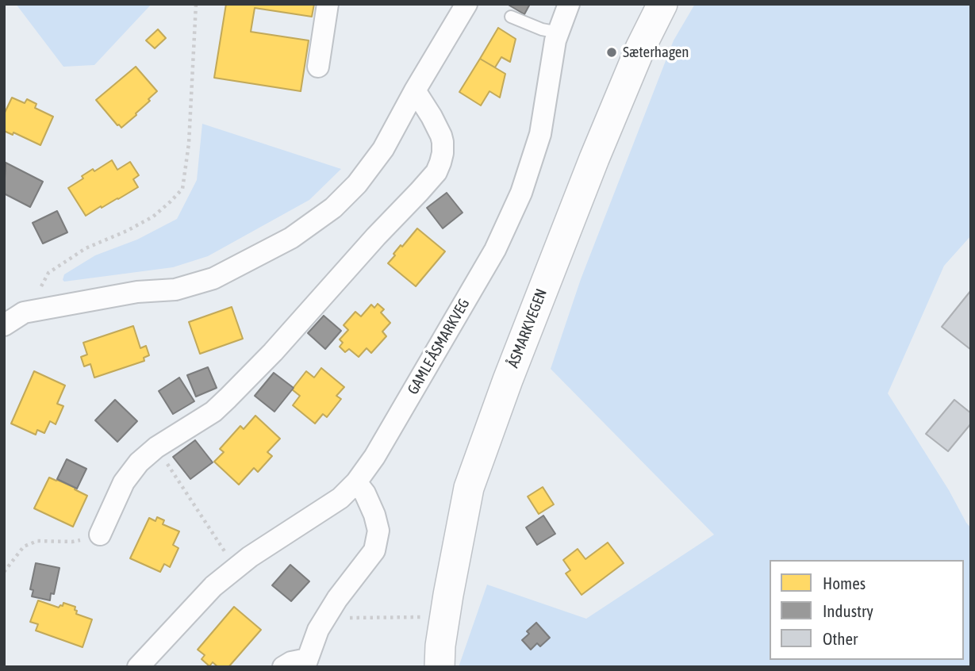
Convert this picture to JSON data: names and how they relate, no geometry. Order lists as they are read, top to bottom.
{
  "streets": {
    "main road": ["ÅSMARKVEGEN"],
    "street": ["GAMLE ÅSMARKVEG"]
  },
  "places": ["Sæterhagen"],
  "legend": ["Homes", "Industry", "Other"]
}
